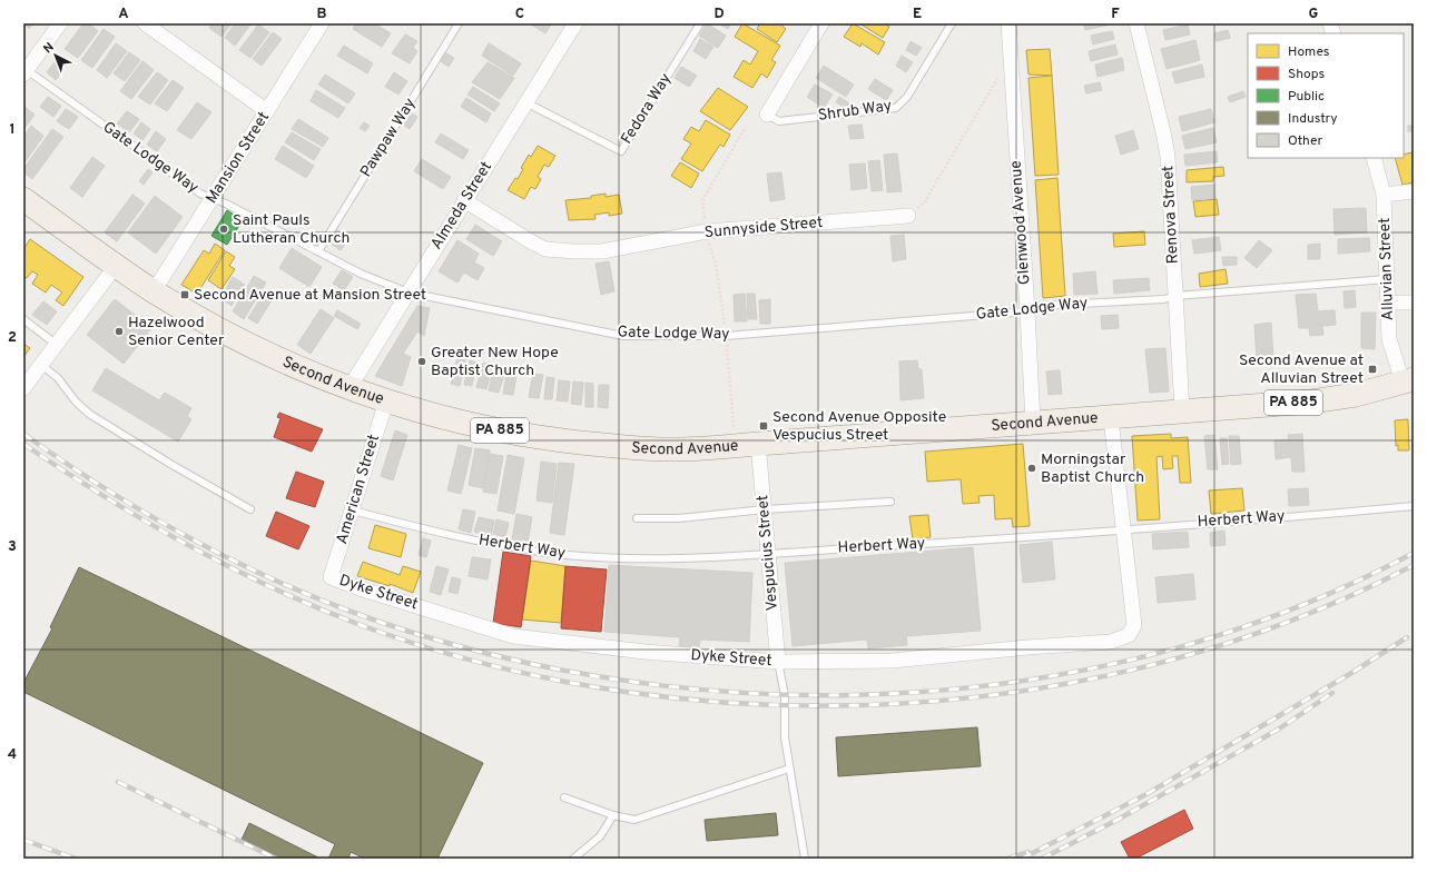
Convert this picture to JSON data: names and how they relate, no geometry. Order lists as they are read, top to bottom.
{
  "streets": {
    "main road": ["Second Avenue", "PA 885"],
    "street": [
      "Mansion Street",
      "Almeda Street",
      "Renova Street",
      "Glenwood Avenue",
      "Sunnyside Street",
      "Alluvian Street",
      "American Street",
      "Vespucius Street",
      "Dyke Street"
    ],
    "lane": [
      "Fedora Way",
      "Shrub Way",
      "Pawpaw Way",
      "Gate Lodge Way",
      "Herbert Way"
    ]
  },
  "crossings": [
    ["Fedora Way", "Almeda Street"],
    ["Pawpaw Way", "Gate Lodge Way"],
    ["Gate Lodge Way", "Mansion Street"],
    ["Gate Lodge Way", "Almeda Street"],
    ["Gate Lodge Way", "Renova Street"],
    ["Gate Lodge Way", "Glenwood Avenue"],
    ["Gate Lodge Way", "Alluvian Street"],
    ["Mansion Street", "Second Avenue"],
    ["Almeda Street", "Sunnyside Street"],
    ["Almeda Street", "Second Avenue"],
    ["Renova Street", "Second Avenue"],
    ["Glenwood Avenue", "Second Avenue"],
    ["Alluvian Street", "Second Avenue"],
    ["Second Avenue", "American Street"],
    ["Second Avenue", "Vespucius Street"],
    ["American Street", "Herbert Way"],
    ["American Street", "Dyke Street"],
    ["Herbert Way", "Vespucius Street"],
    ["Herbert Way", "Dyke Street"],
    ["Vespucius Street", "Dyke Street"]
  ],
  "places": {
    "other": [
      "Saint Pauls Lutheran Church",
      "Hazelwood Senior Center",
      "Greater New Hope Baptist Church",
      "Morningstar Baptist Church"
    ],
    "transit": ["Second Avenue at Mansion Street", "Second Avenue at Alluvian Street", "Second Avenue Opposite Vespucius Street"]
  },
  "legend": [
    "Homes",
    "Shops",
    "Public",
    "Industry",
    "Other"
  ],
  "north": "top left",
  "grid": {
    "columns": [
      "A",
      "B",
      "C",
      "D",
      "E",
      "F",
      "G"
    ],
    "rows": [
      "1",
      "2",
      "3",
      "4"
    ]
  }
}
